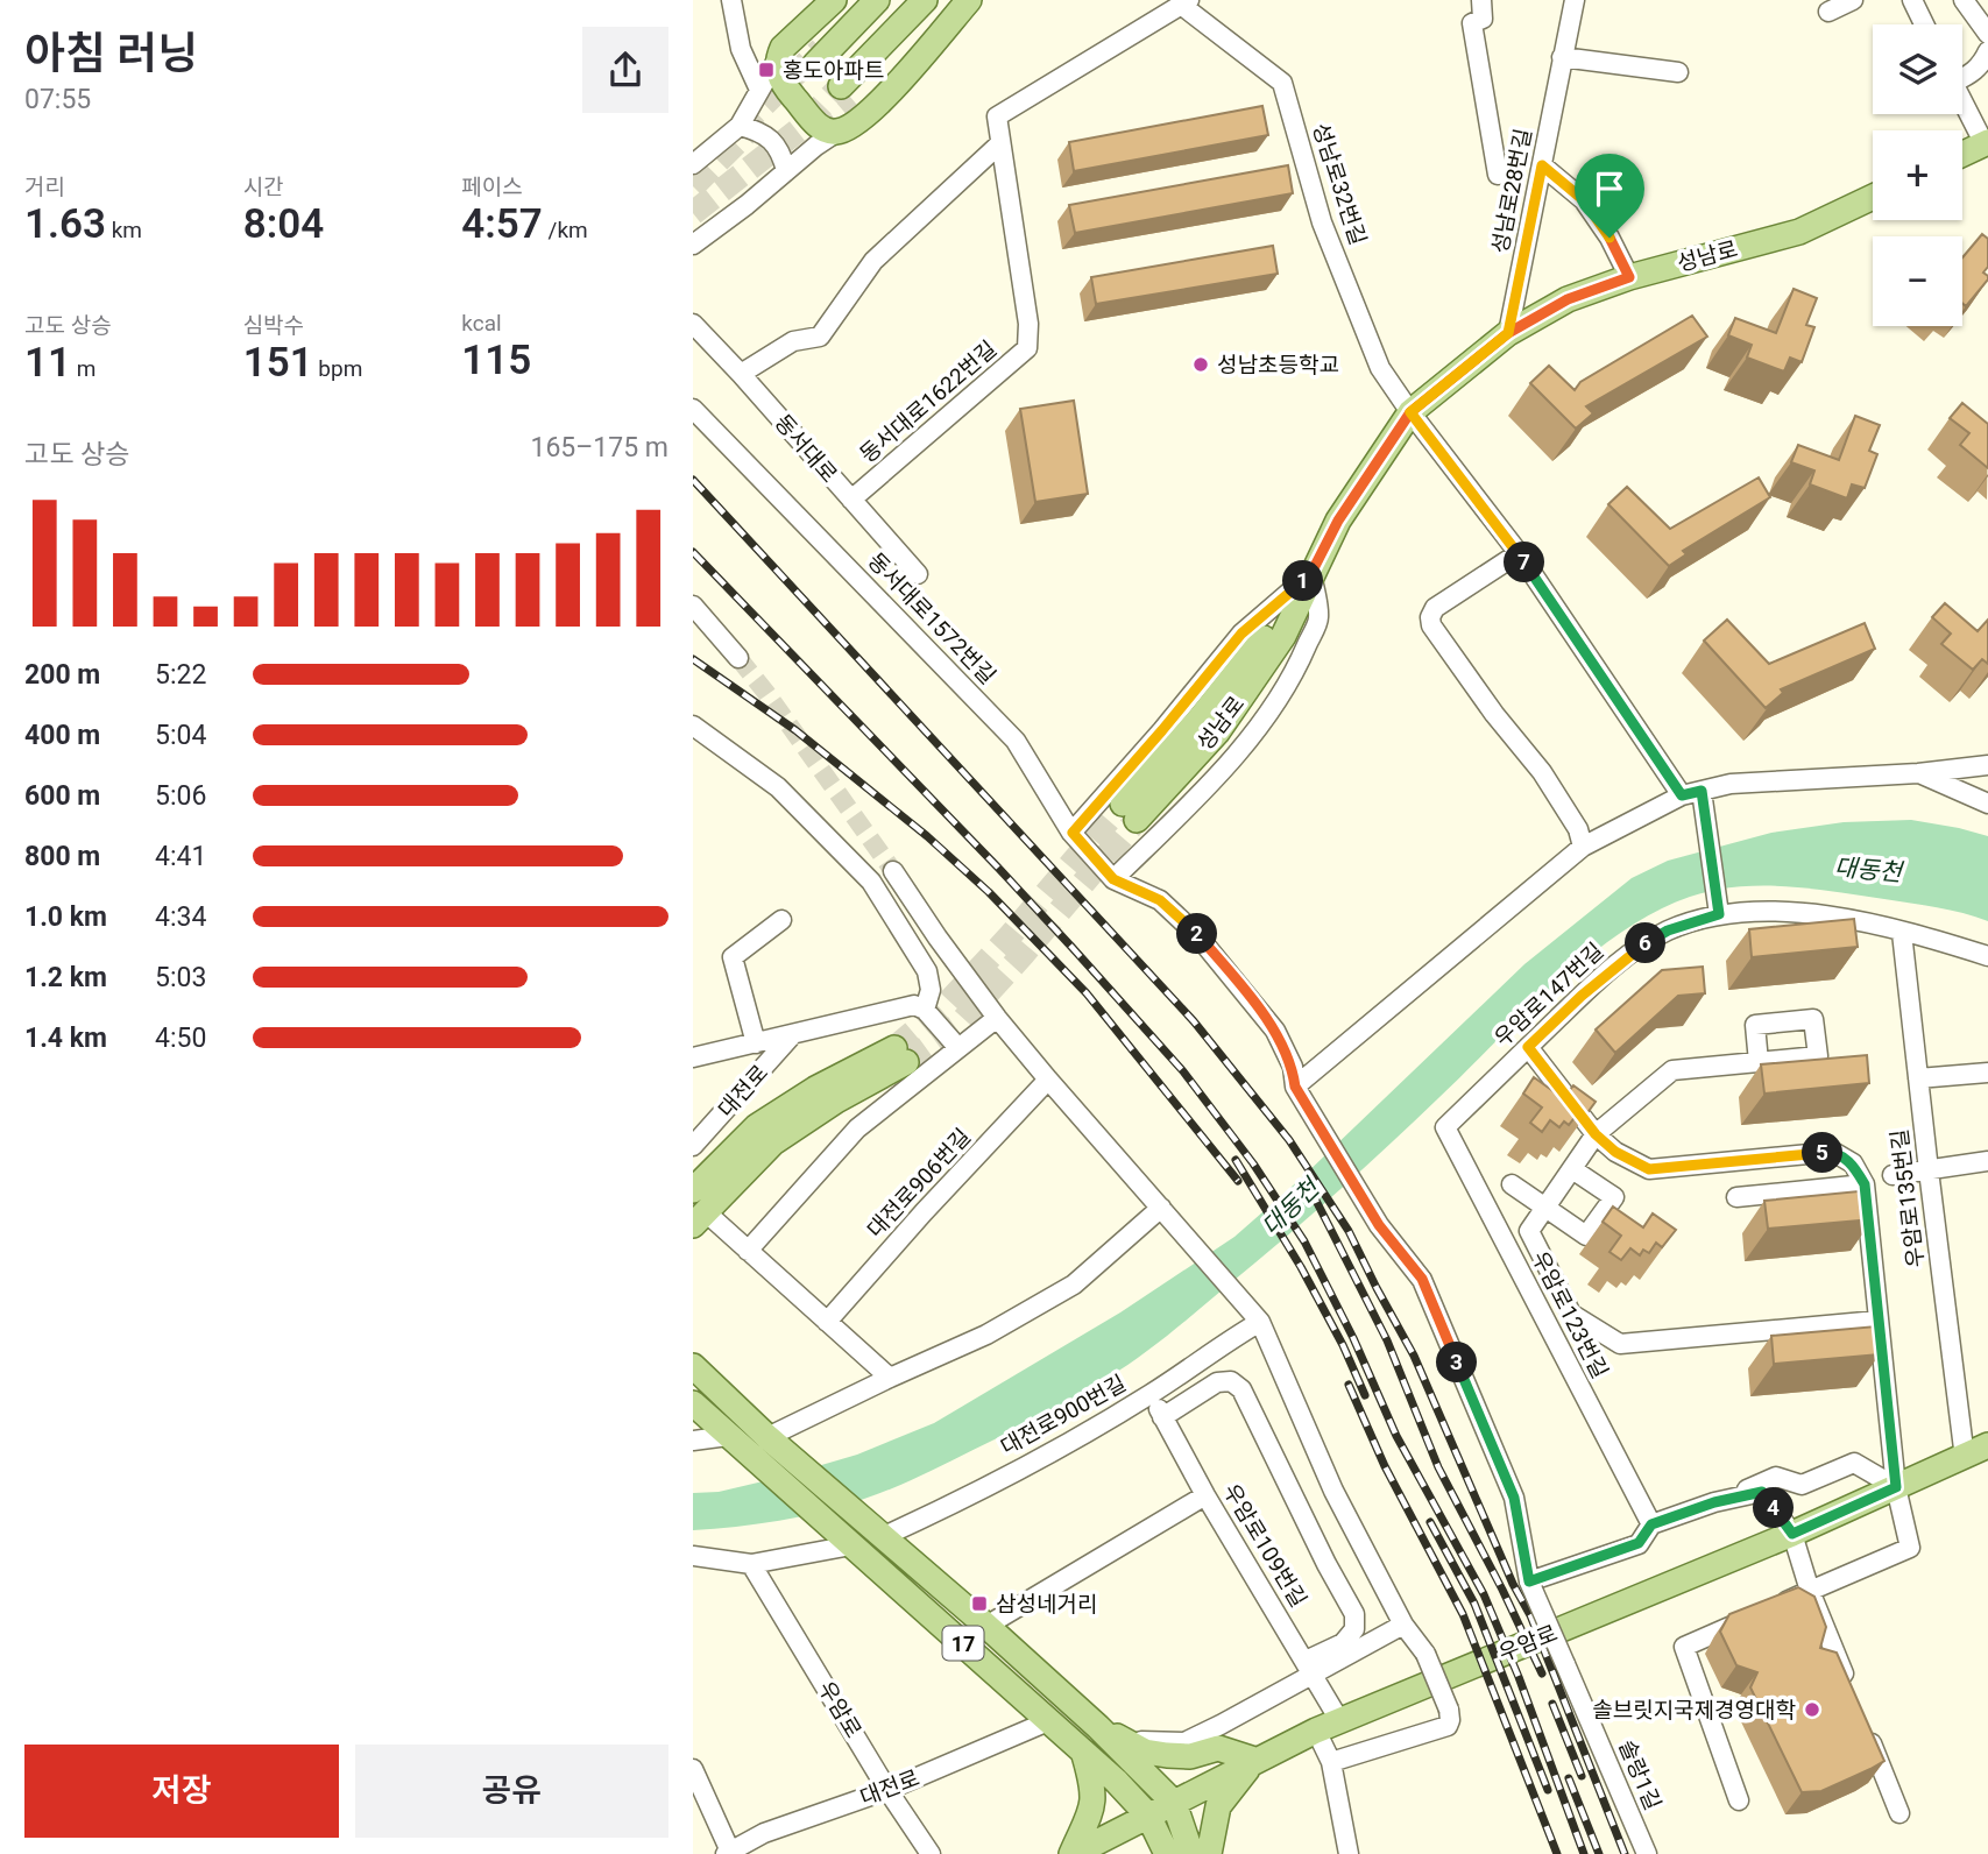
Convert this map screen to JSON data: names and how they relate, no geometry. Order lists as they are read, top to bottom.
{
  "streets": {
    "main road": ["성남로", "17", "우암로"],
    "street": [
      "성남로32번길",
      "성남로28번길",
      "동서대로1622번길",
      "동서대로",
      "동서대로1572번길",
      "우암로147번길",
      "대전로",
      "대전로906번길",
      "우암로135번길",
      "우암로123번길",
      "대전로900번길",
      "우암로109번길",
      "솔랑1길"
    ]
  },
  "crossings": [
    ["성남로32번길", "성남로"],
    ["성남로32번길", "동서대로1622번길"],
    ["성남로28번길", "성남로"],
    ["동서대로1622번길", "동서대로"],
    ["동서대로1572번길", "솔랑1길"],
    ["우암로147번길", "우암로135번길"],
    ["우암로147번길", "우암로123번길"],
    ["대전로", "17"],
    ["대전로", "우암로"],
    ["우암로135번길", "우암로"],
    ["대전로900번길", "우암로109번길"],
    ["우암로109번길", "우암로"],
    ["17", "우암로"]
  ],
  "water": ["대동천"],
  "places": {
    "transit": ["홍도아파트", "삼성네거리"],
    "other": ["성남초등학교", "솔브릿지국제경영대학"]
  },
  "page": {
    "heading": ["아침 러닝", "07:55"],
    "map_buttons": ["+", "−"],
    "stats": [
      ["거리", "1.63 km"],
      ["시간", "8:04"],
      ["페이스", "4:57 /km"],
      ["고도 상승", "11 m"],
      ["심박수", "151 bpm"],
      ["kcal", "115"]
    ],
    "chart": ["고도 상승", "165–175 m"],
    "pins": [
      "7",
      "1",
      "2",
      "6",
      "5",
      "3",
      "4"
    ],
    "list": [
      {
        "name": "200 m",
        "note": "5:22"
      },
      {
        "name": "400 m",
        "note": "5:04"
      },
      {
        "name": "600 m",
        "note": "5:06"
      },
      {
        "name": "800 m",
        "note": "4:41"
      },
      {
        "name": "1.0 km",
        "note": "4:34"
      },
      {
        "name": "1.2 km",
        "note": "5:03"
      },
      {
        "name": "1.4 km",
        "note": "4:50"
      }
    ],
    "buttons": ["저장", "공유"]
  }
}
